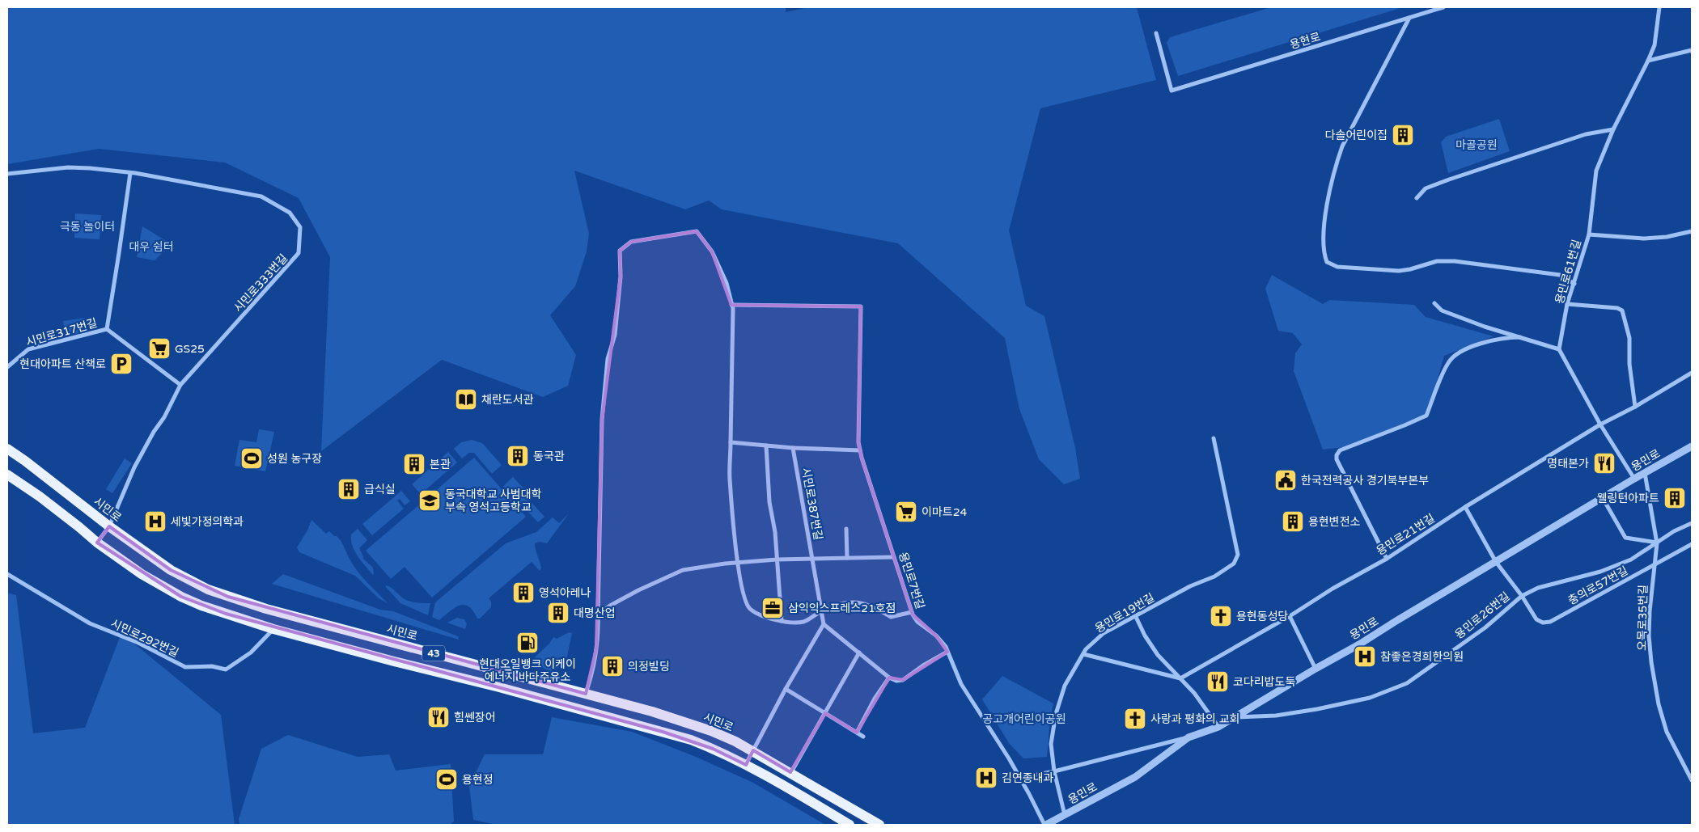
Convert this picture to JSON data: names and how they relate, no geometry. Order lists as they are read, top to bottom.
{
  "streets": {
    "main road": ["시민로", "43"],
    "street": [
      "용현로",
      "용민로61번길",
      "시민로333번길",
      "시민로317번길",
      "용민로",
      "시민로387번길",
      "용민로21번길",
      "용민로7번길",
      "충의로57번길",
      "용민로19번길",
      "용민로26번길",
      "오목로35번길",
      "시민로292번길"
    ]
  },
  "crossings": [
    ["시민로333번길", "시민로317번길"],
    ["시민로333번길", "시민로"],
    ["시민로333번길", "43"],
    ["용민로", "용민로7번길"],
    ["용민로", "충의로57번길"],
    ["용민로", "용민로19번길"],
    ["용민로", "용민로26번길"],
    ["용민로", "오목로35번길"],
    ["용민로21번길", "충의로57번길"],
    ["충의로57번길", "용민로26번길"],
    ["충의로57번길", "오목로35번길"],
    ["용민로26번길", "오목로35번길"],
    ["시민로292번길", "43"]
  ],
  "parks": [
    "마골공원",
    "극동 놀이터",
    "대우 쉼터",
    "공고개어린이공원"
  ],
  "places": {
    "building": [
      "다솔어린이집",
      "동국관",
      "본관",
      "급식실",
      "웰링턴아파트",
      "용현변전소",
      "영석아레나",
      "대명산업",
      "의정빌딩"
    ],
    "supermarket": ["GS25", "이마트24"],
    "parking": ["현대아파트 산책로"],
    "library": ["채란도서관"],
    "sports": ["성원 농구장", "용현정"],
    "restaurant": ["명태본가", "코다리밥도둑", "힘쎈장어"],
    "public building": ["한국전력공사 경기북부본부"],
    "school or university": ["동국대학교 사범대학 부속 영석고등학교"],
    "hospital": ["세빛가정의학과", "참좋은경희한의원", "김연종내과"],
    "office": ["삼익익스프레스21호점"],
    "church": ["용현동성당", "사랑과 평화의 교회"],
    "fuel station": ["현대오일뱅크 이케이 에너지 바다주유소"]
  }
}
